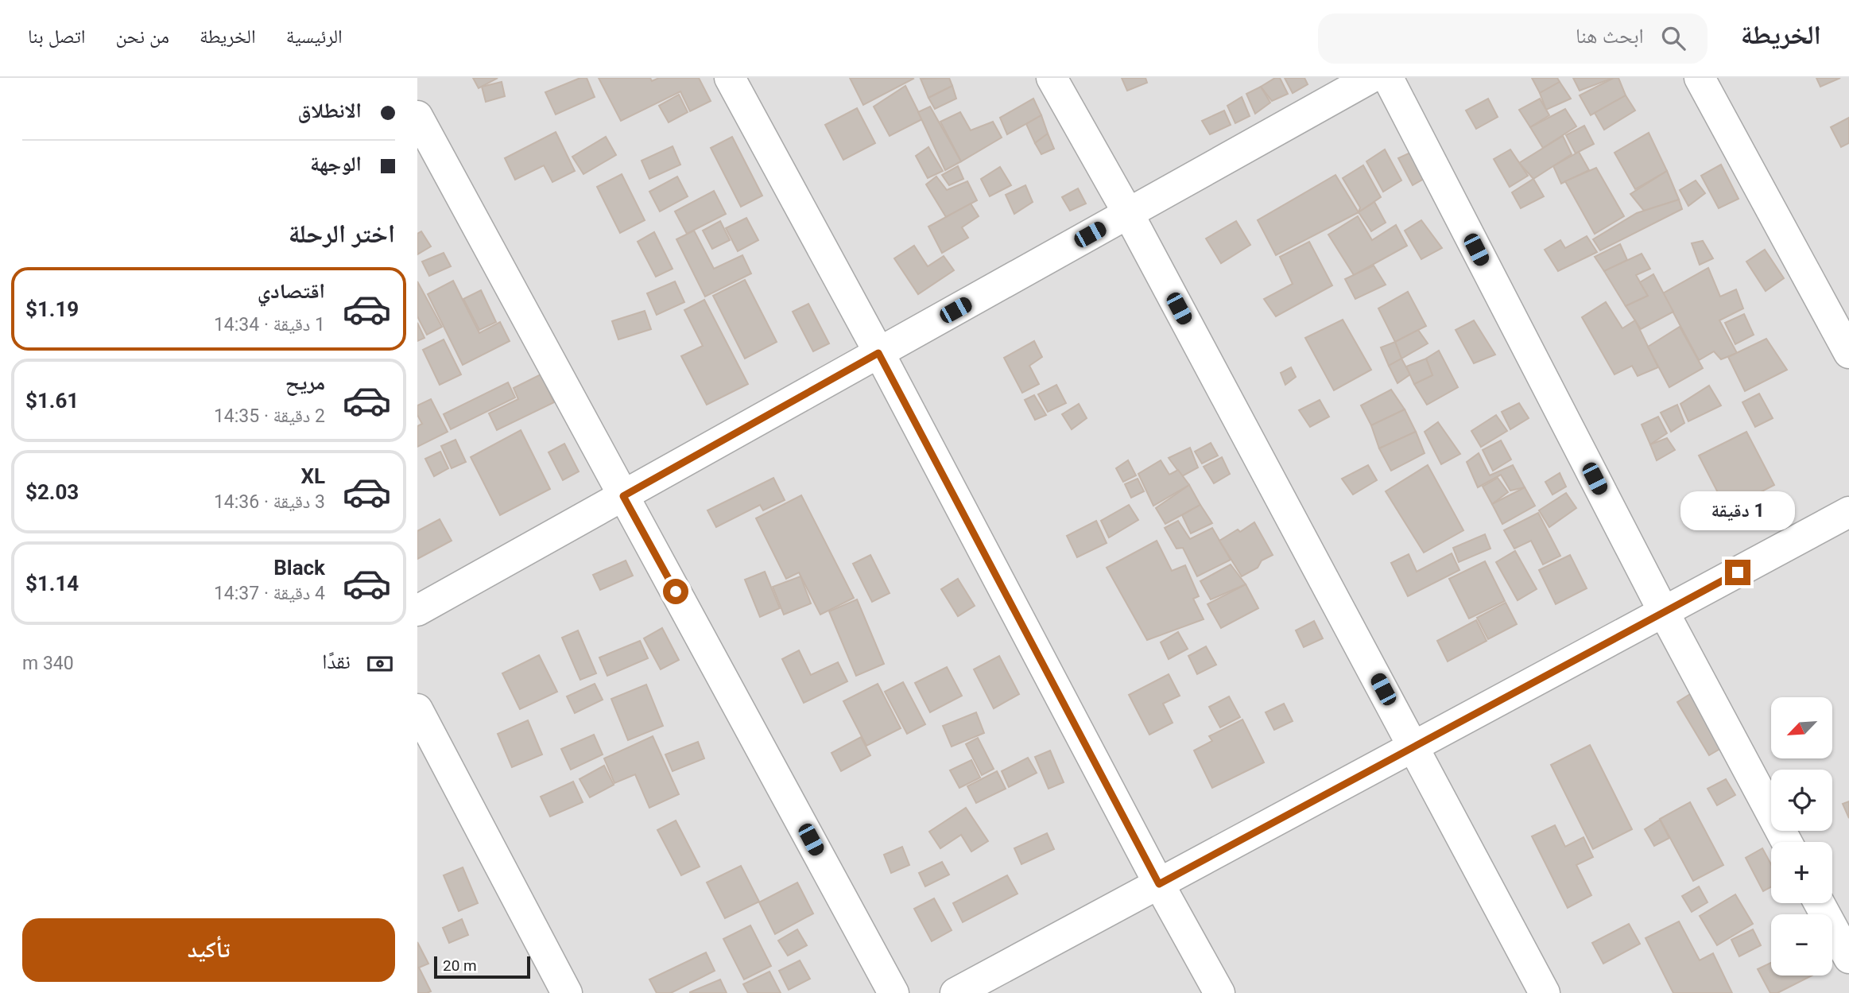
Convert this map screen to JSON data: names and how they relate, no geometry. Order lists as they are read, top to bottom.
{
  "scale_bar": "20 m",
  "north": "bottom left",
  "page": {
    "header": "الخريطة",
    "search": "ابحث هنا",
    "nav": [
      "الرئيسية",
      "الخريطة",
      "من نحن",
      "اتصل بنا"
    ],
    "banner": ["الانطلاق", "الوجهة"],
    "heading": "اختر الرحلة",
    "list": [
      {
        "name": "اقتصادي",
        "note": "1 دقيقة · 14:34",
        "value": "$1.19"
      },
      {
        "name": "مريح",
        "note": "2 دقيقة · 14:35",
        "value": "$1.61"
      },
      {
        "name": "XL",
        "note": "3 دقيقة · 14:36",
        "value": "$2.03"
      },
      {
        "name": "Black",
        "note": "4 دقيقة · 14:37",
        "value": "$1.14"
      }
    ],
    "bubble": "1 دقيقة",
    "pay": ["نقدًا", "340 m"],
    "map_buttons": ["+", "−"],
    "buttons": "تأكيد",
    "scale": "20 m"
  }
}
